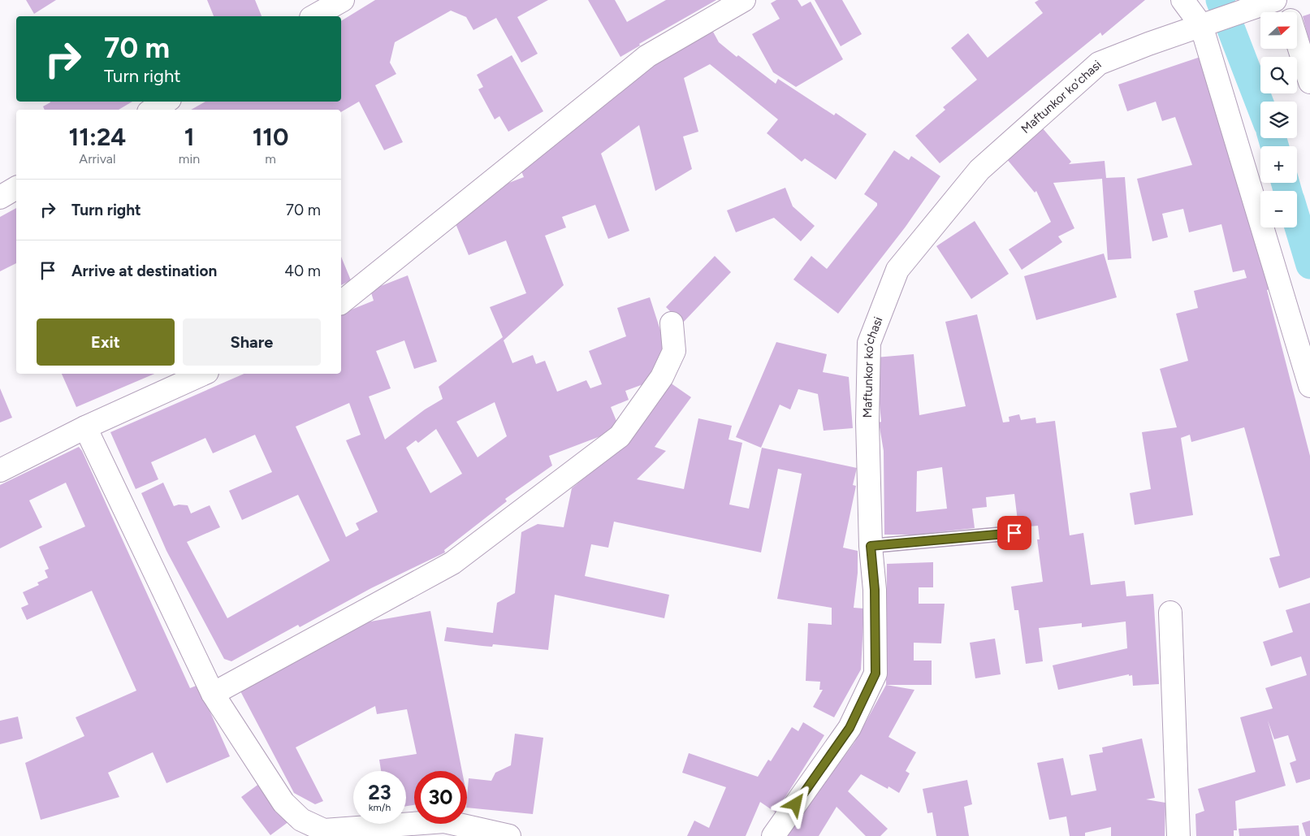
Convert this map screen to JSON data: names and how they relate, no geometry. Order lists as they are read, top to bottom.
{
  "streets": {
    "street": ["Maftunkor ko’chasi"]
  },
  "north": "right",
  "page": {
    "map_buttons": ["+", "−"],
    "turn": ["70 m", "Turn right"],
    "eta": [
      "11:24",
      "Arrival",
      "1",
      "min",
      "110",
      "m"
    ],
    "list": [
      {
        "name": "Turn right",
        "value": "70 m"
      },
      {
        "name": "Arrive at destination",
        "value": "40 m"
      }
    ],
    "buttons": ["Exit", "Share"],
    "speed": "23 km/h",
    "limit": "30"
  }
}
